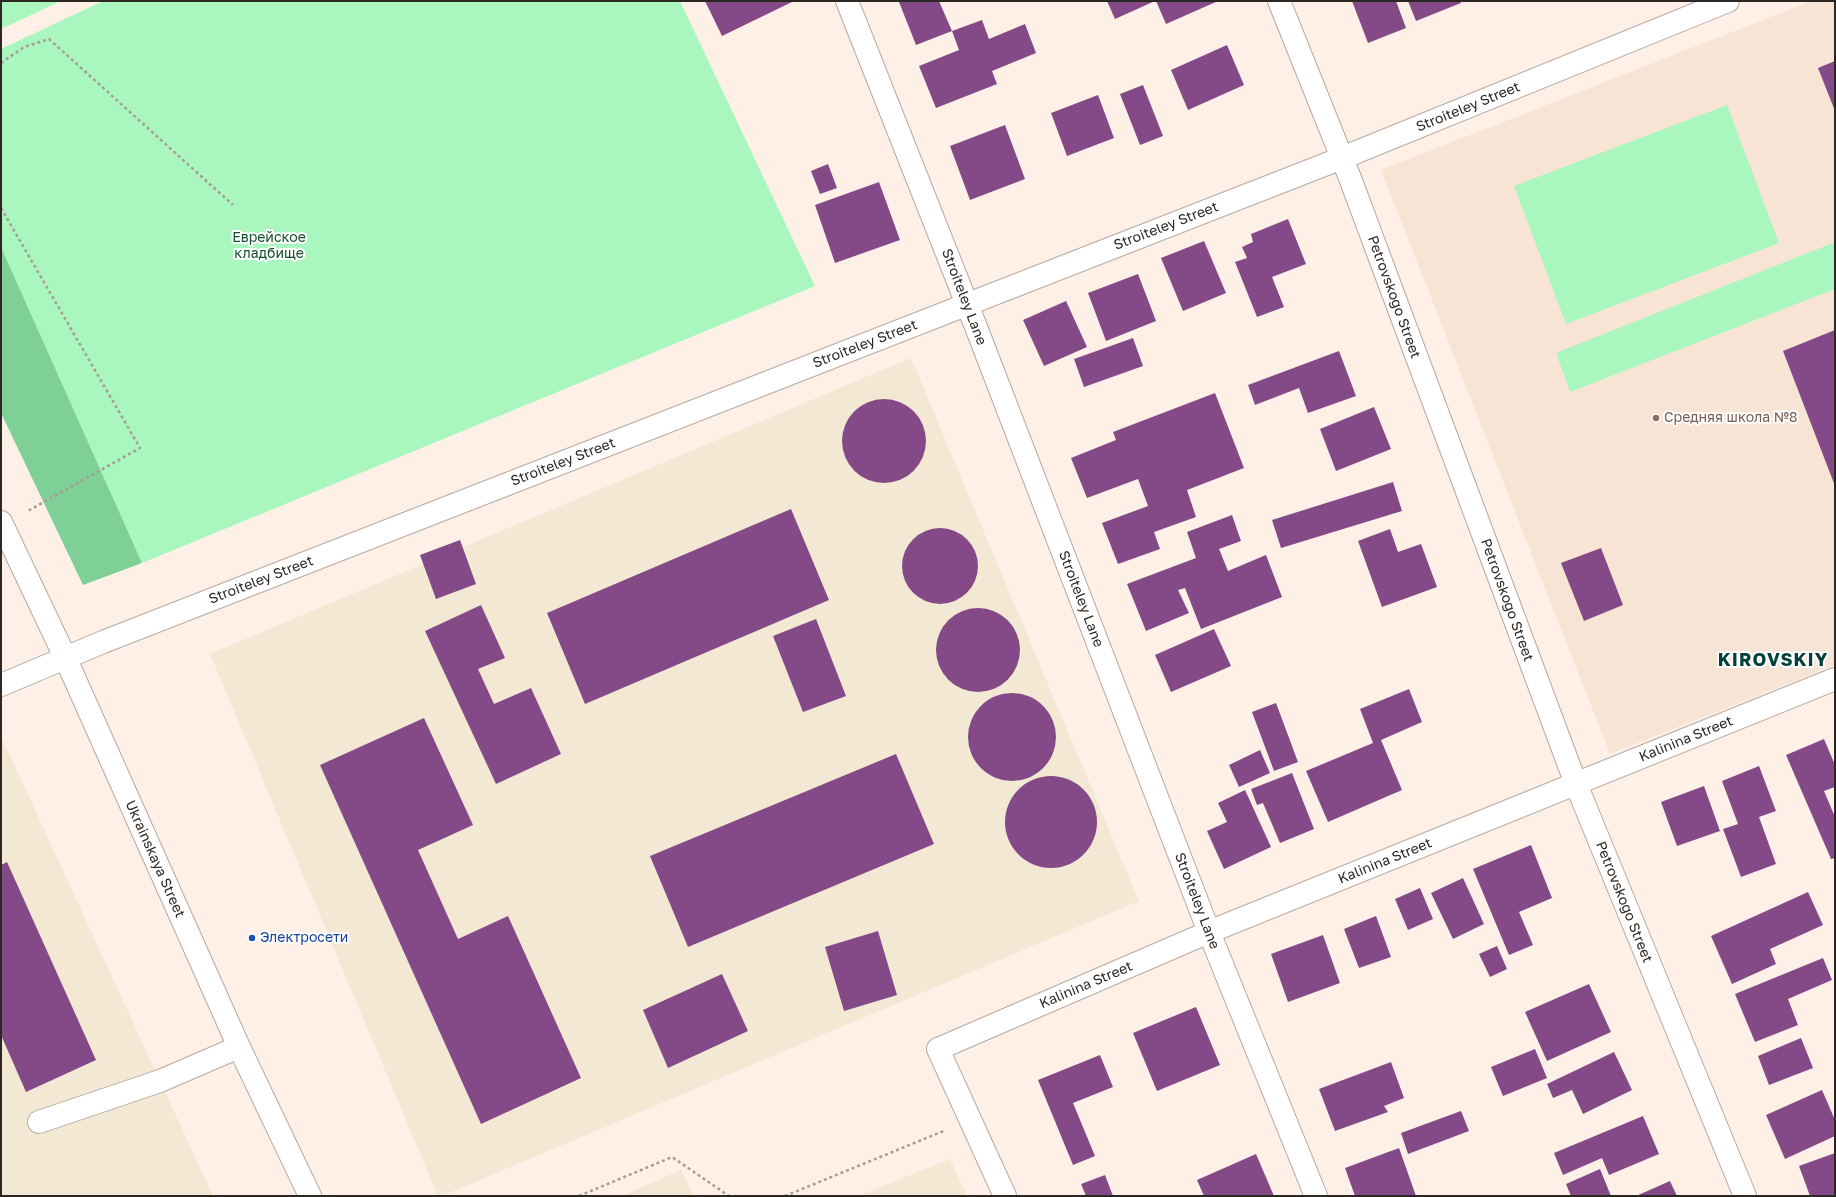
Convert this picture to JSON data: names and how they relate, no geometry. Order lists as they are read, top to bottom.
{
  "streets": {
    "street": [
      "Stroiteley Street",
      "Stroiteley Lane",
      "Petrovskogo Street",
      "Kalinina Street",
      "Ukrainskaya Street"
    ]
  },
  "crossings": [
    ["Stroiteley Street", "Stroiteley Lane"],
    ["Stroiteley Street", "Petrovskogo Street"],
    ["Stroiteley Street", "Ukrainskaya Street"],
    ["Stroiteley Lane", "Kalinina Street"],
    ["Petrovskogo Street", "Kalinina Street"]
  ],
  "districts": ["KIROVSKIY"],
  "parks": ["Еврейское кладбище"],
  "places": ["Средняя школа №8", "Электросети"]
}
